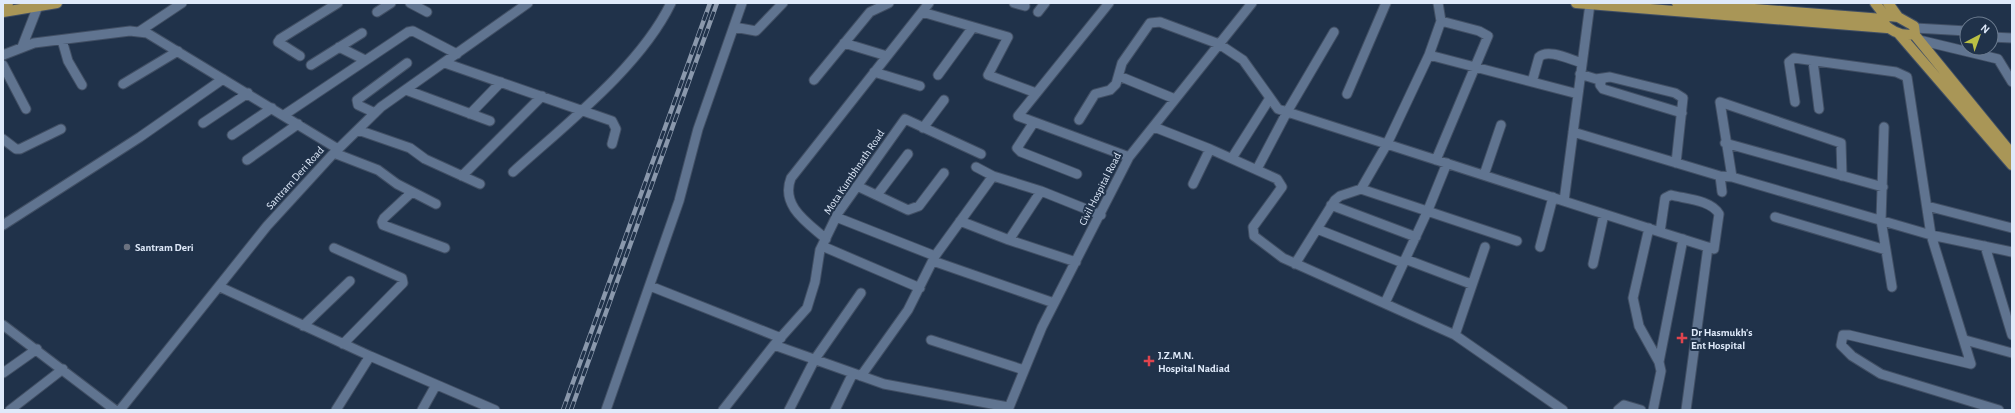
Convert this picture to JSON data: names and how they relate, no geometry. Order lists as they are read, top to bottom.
{
  "streets": {
    "street": ["Mota Kumbhnath Road", "Santram Deri Road", "Civil Hospital Road"]
  },
  "places": {
    "other": ["Santram Deri"],
    "health": ["Dr Hasmukh's Ent Hospital", "J.Z.M.N. Hospital Nadiad"]
  },
  "north": "top right"
}
